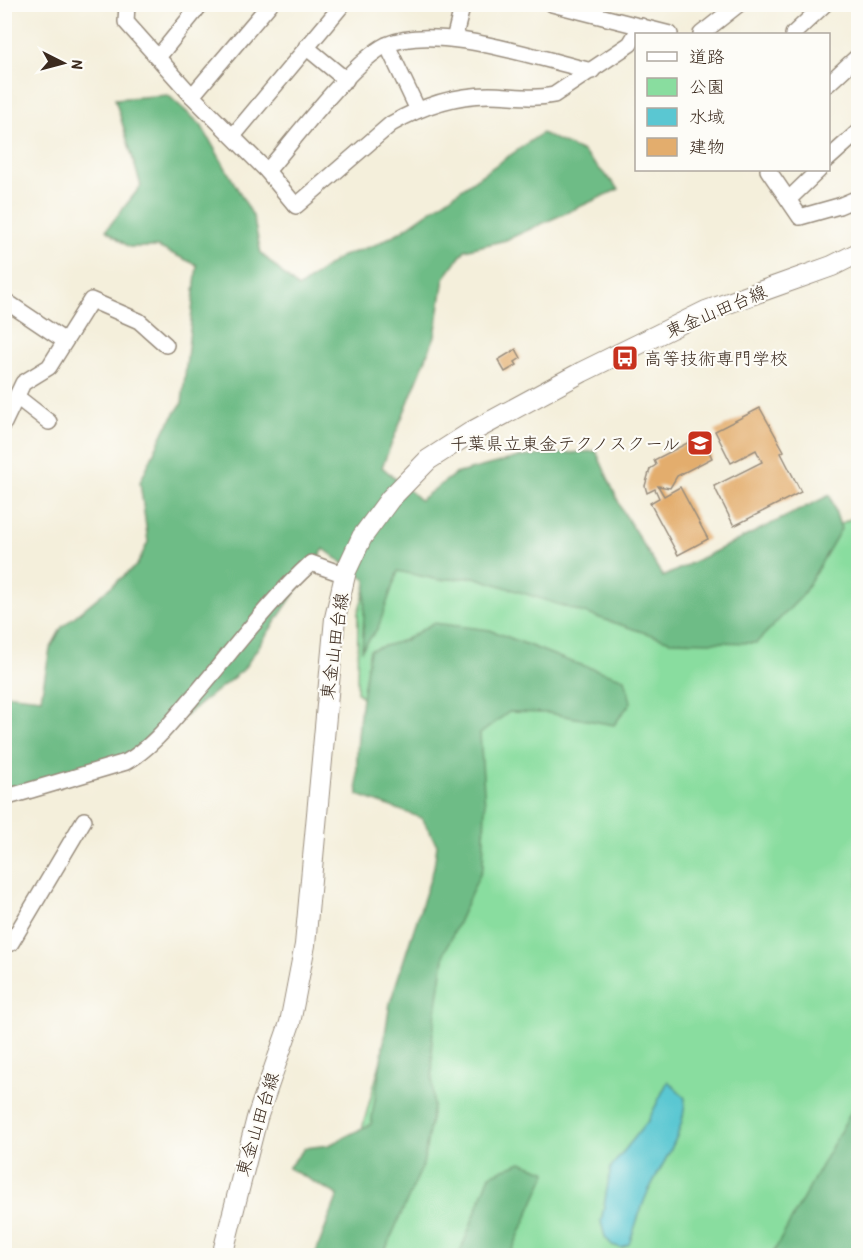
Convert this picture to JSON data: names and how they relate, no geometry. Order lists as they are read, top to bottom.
{
  "streets": {
    "main road": ["東金山田台線"]
  },
  "places": {
    "bus stop": ["高等技術専門学校"],
    "school or university": ["千葉県立東金テクノスクール"]
  },
  "legend": [
    "道路",
    "公園",
    "水域",
    "建物"
  ],
  "north": "right"
}
